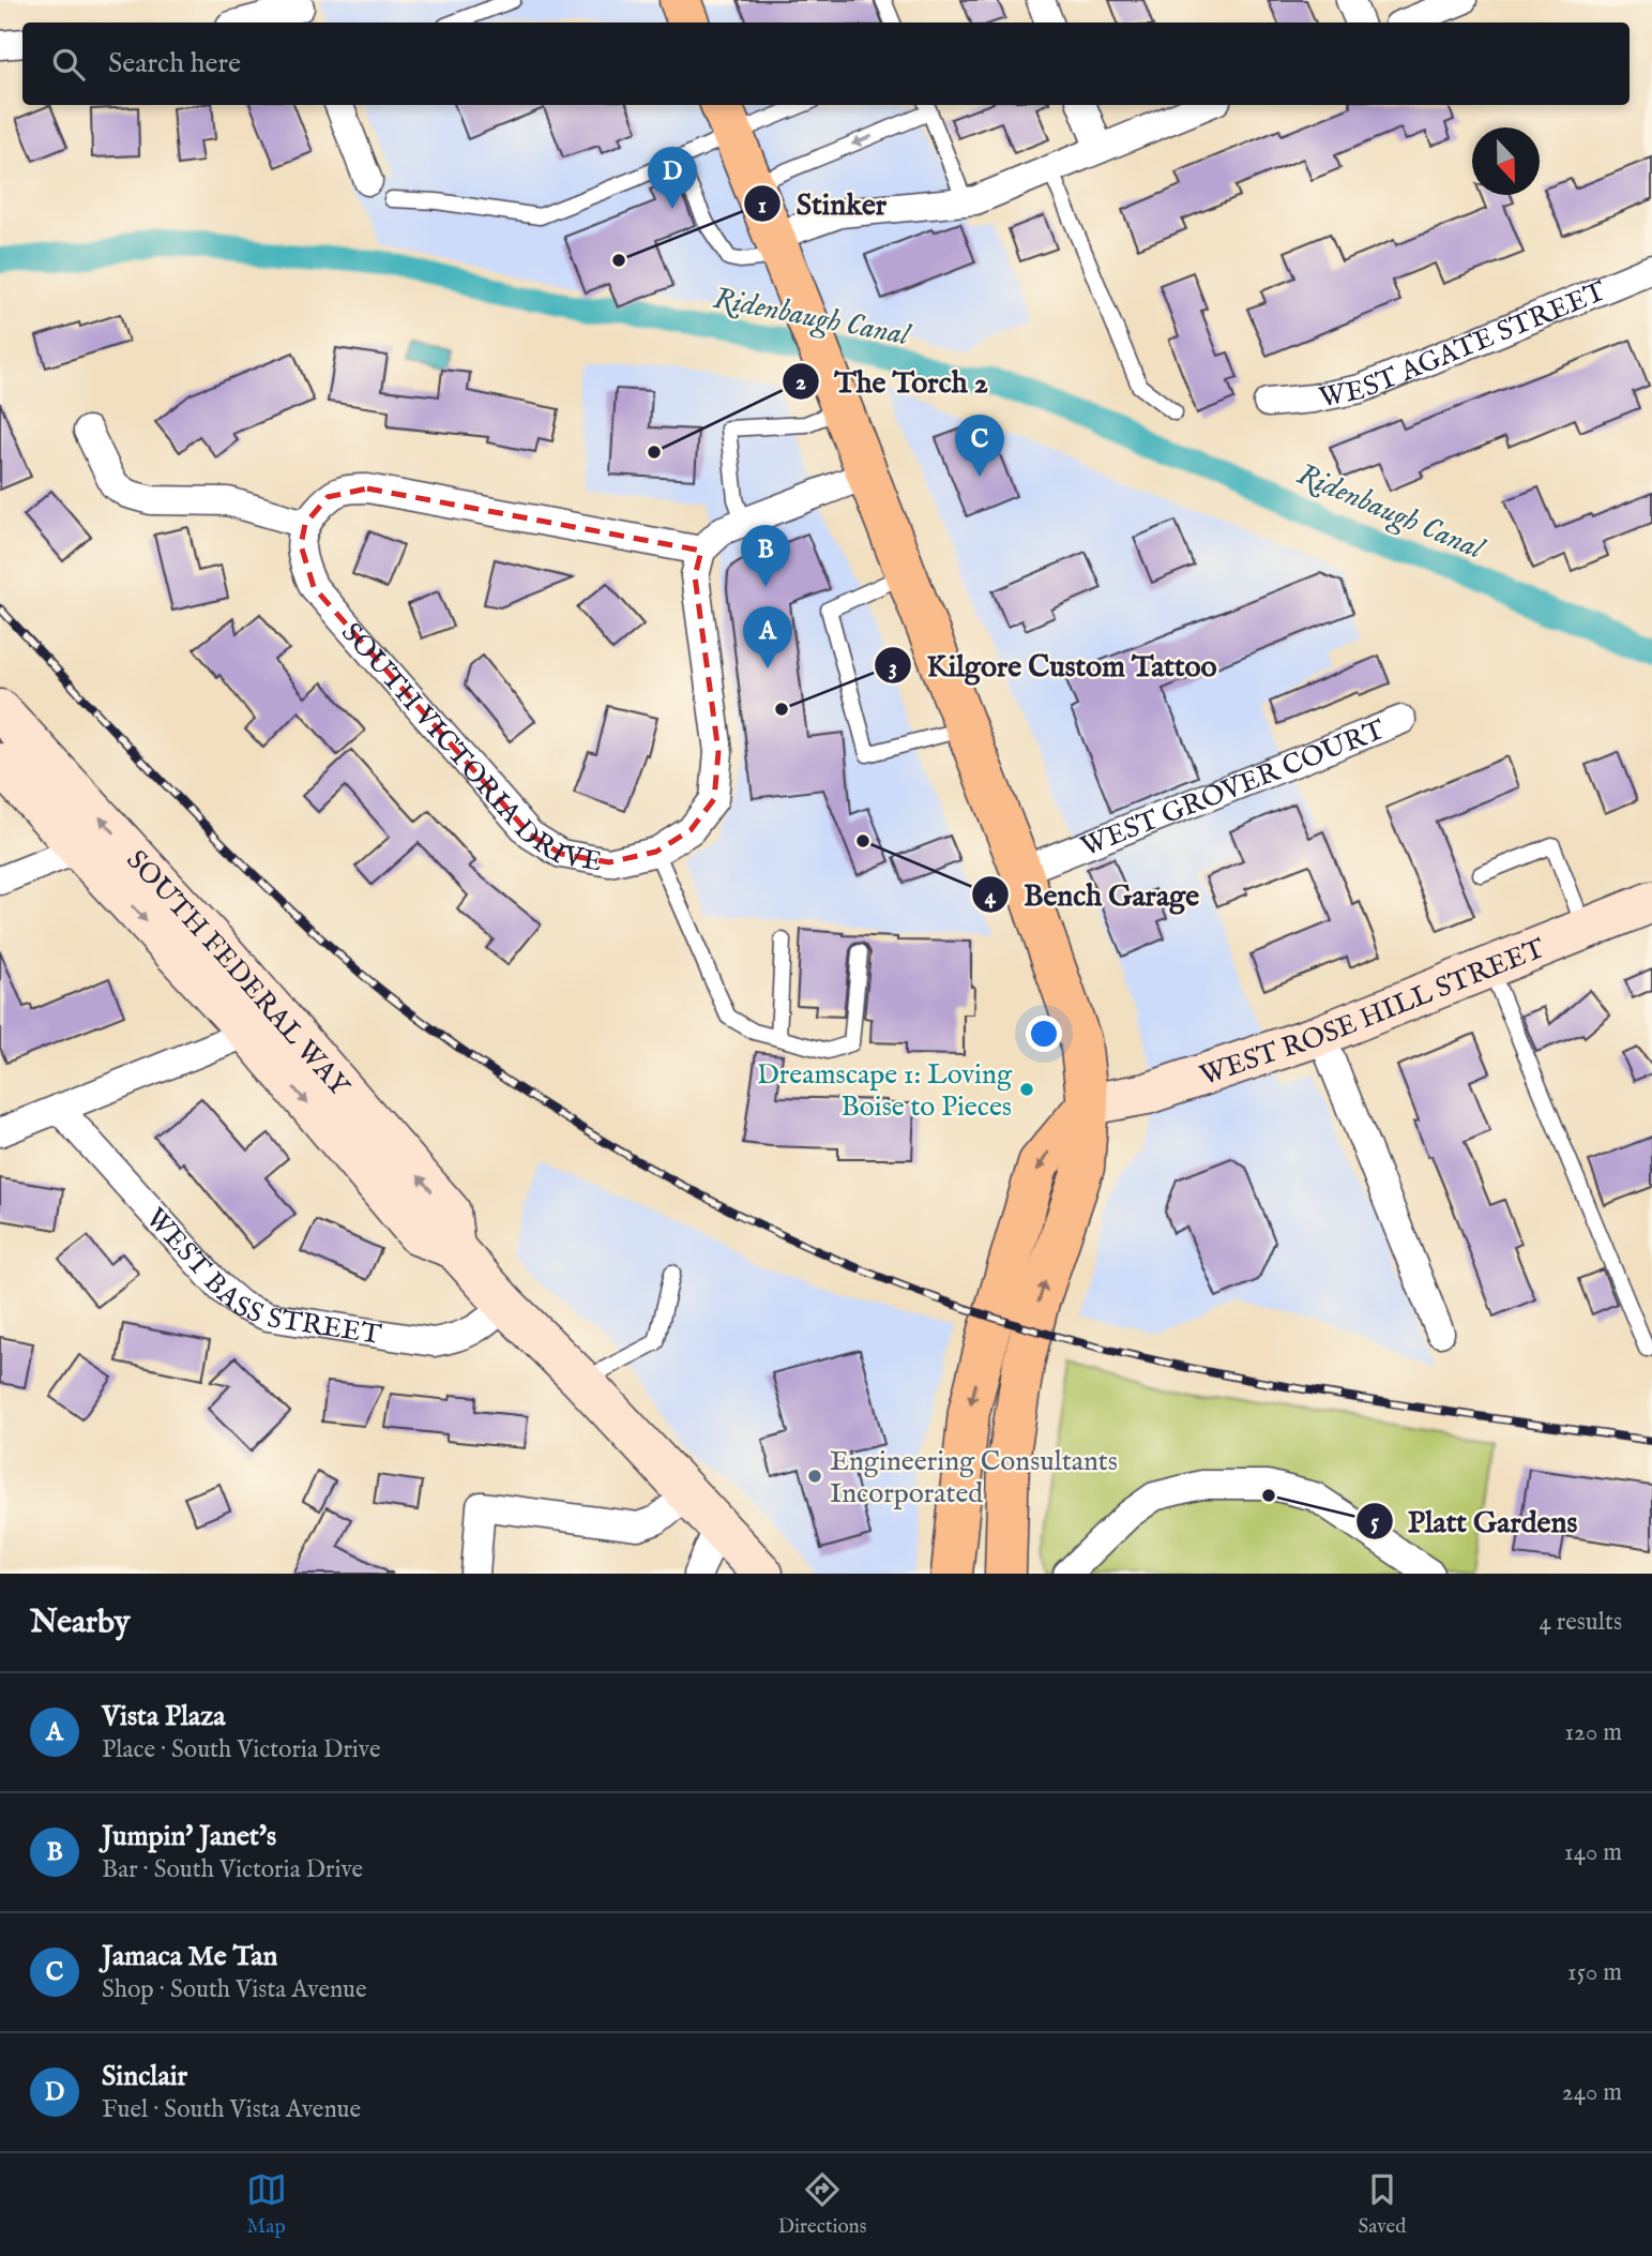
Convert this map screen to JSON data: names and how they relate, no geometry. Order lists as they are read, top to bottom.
{
  "streets": {
    "main road": ["SOUTH FEDERAL WAY", "WEST ROSE HILL STREET"],
    "street": [
      "WEST AGATE STREET",
      "SOUTH VICTORIA DRIVE",
      "WEST GROVER COURT",
      "WEST BASS STREET"
    ]
  },
  "crossings": [
    ["SOUTH FEDERAL WAY", "WEST BASS STREET"]
  ],
  "water": ["Ridenbaugh Canal"],
  "places": [
    "Stinker",
    "The Torch 2",
    "Kilgore Custom Tattoo",
    "Bench Garage",
    "Dreamscape 1: Loving Boise to Pieces",
    "Engineering Consultants Incorporated",
    "Platt Gardens"
  ],
  "north": "bottom",
  "page": {
    "search": "Search here",
    "pins": [
      "D",
      "C",
      "B",
      "A"
    ],
    "heading": ["Nearby", "4 results"],
    "list": [
      {
        "mark": "A",
        "name": "Vista Plaza",
        "note": "Place · South Victoria Drive",
        "value": "120 m"
      },
      {
        "mark": "B",
        "name": "Jumpin' Janet's",
        "note": "Bar · South Victoria Drive",
        "value": "140 m"
      },
      {
        "mark": "C",
        "name": "Jamaca Me Tan",
        "note": "Shop · South Vista Avenue",
        "value": "150 m"
      },
      {
        "mark": "D",
        "name": "Sinclair",
        "note": "Fuel · South Vista Avenue",
        "value": "240 m"
      }
    ],
    "nav": ["Map", "Directions", "Saved"]
  }
}
